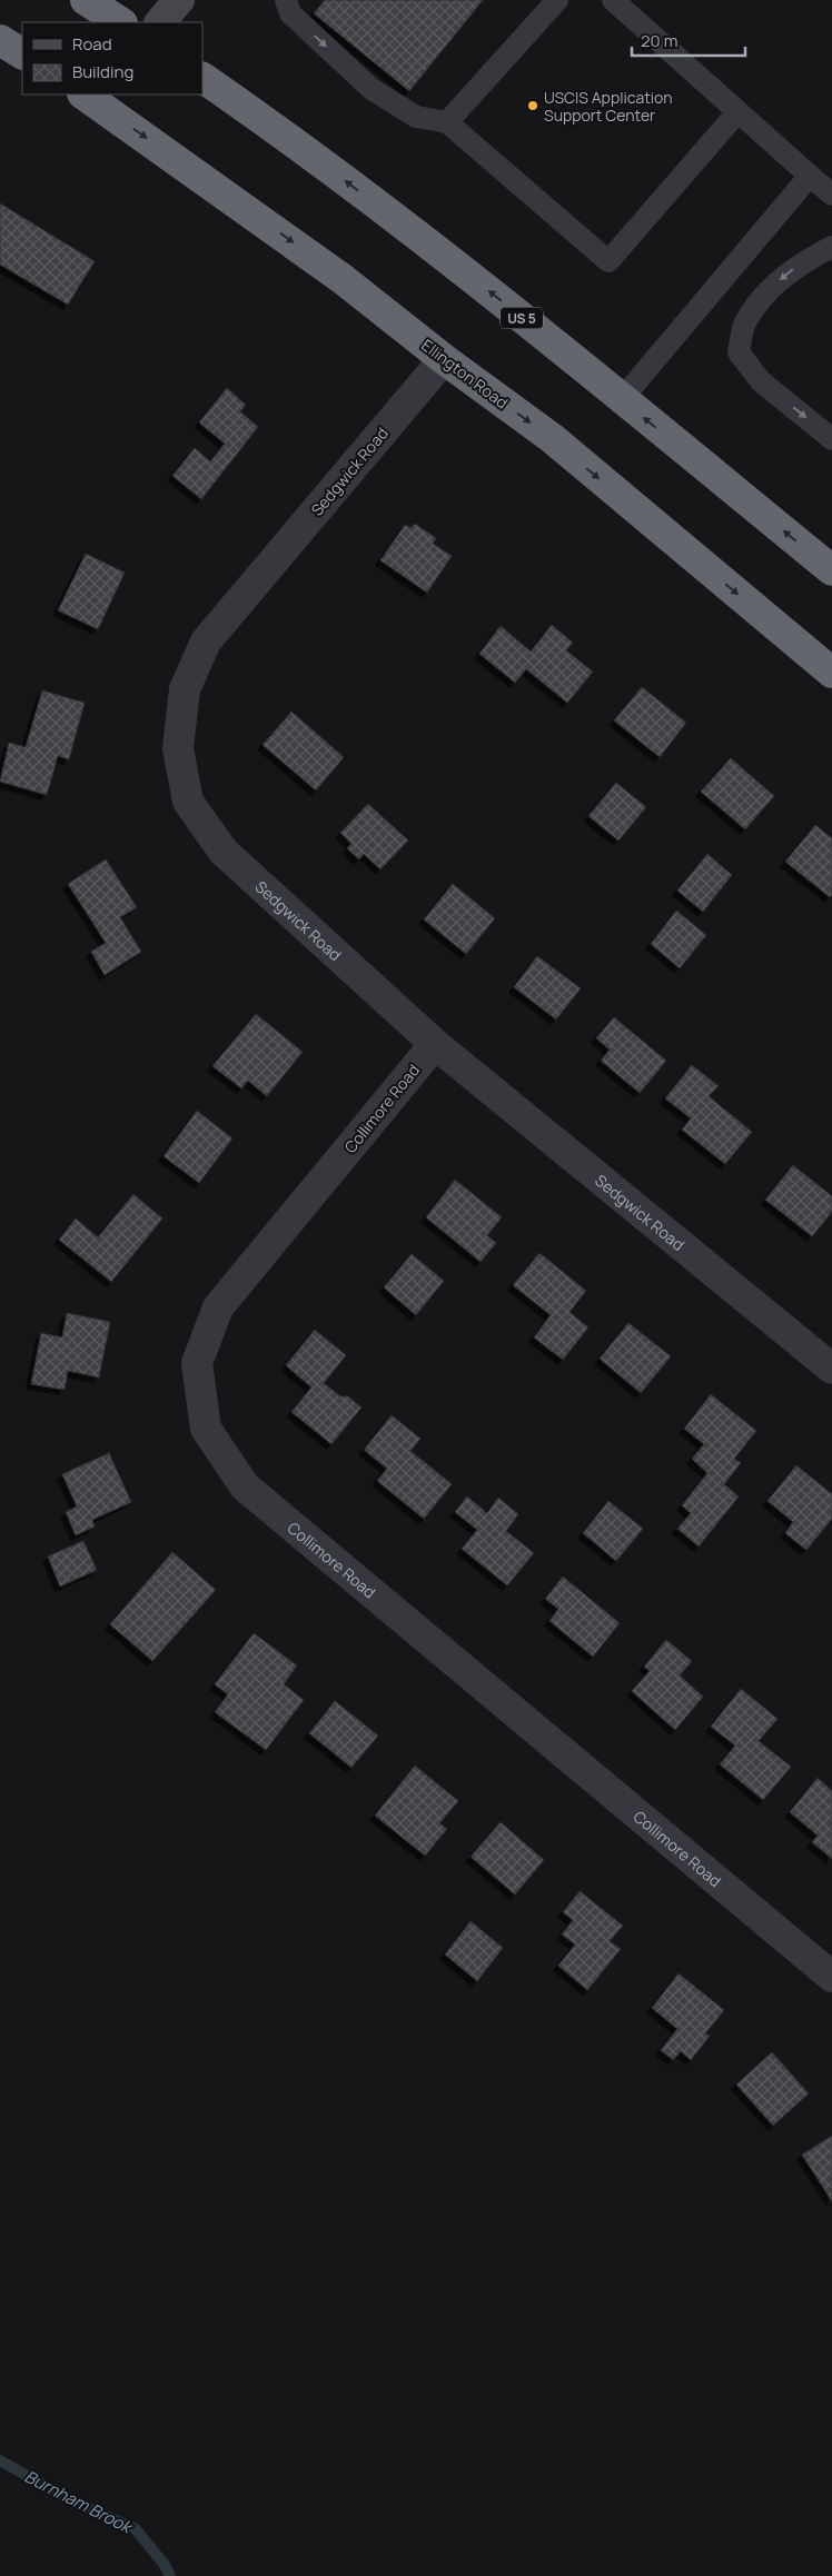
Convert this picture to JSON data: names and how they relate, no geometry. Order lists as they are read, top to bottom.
{
  "streets": {
    "highway": ["US 5", "Ellington Road"],
    "street": ["Sedgwick Road", "Collimore Road"]
  },
  "crossings": [
    ["Ellington Road", "Sedgwick Road"],
    ["Sedgwick Road", "Collimore Road"]
  ],
  "water": ["Burnham Brook"],
  "places": ["USCIS Application Support Center"],
  "legend": ["Road", "Building"],
  "scale_bar": "20 m"
}
